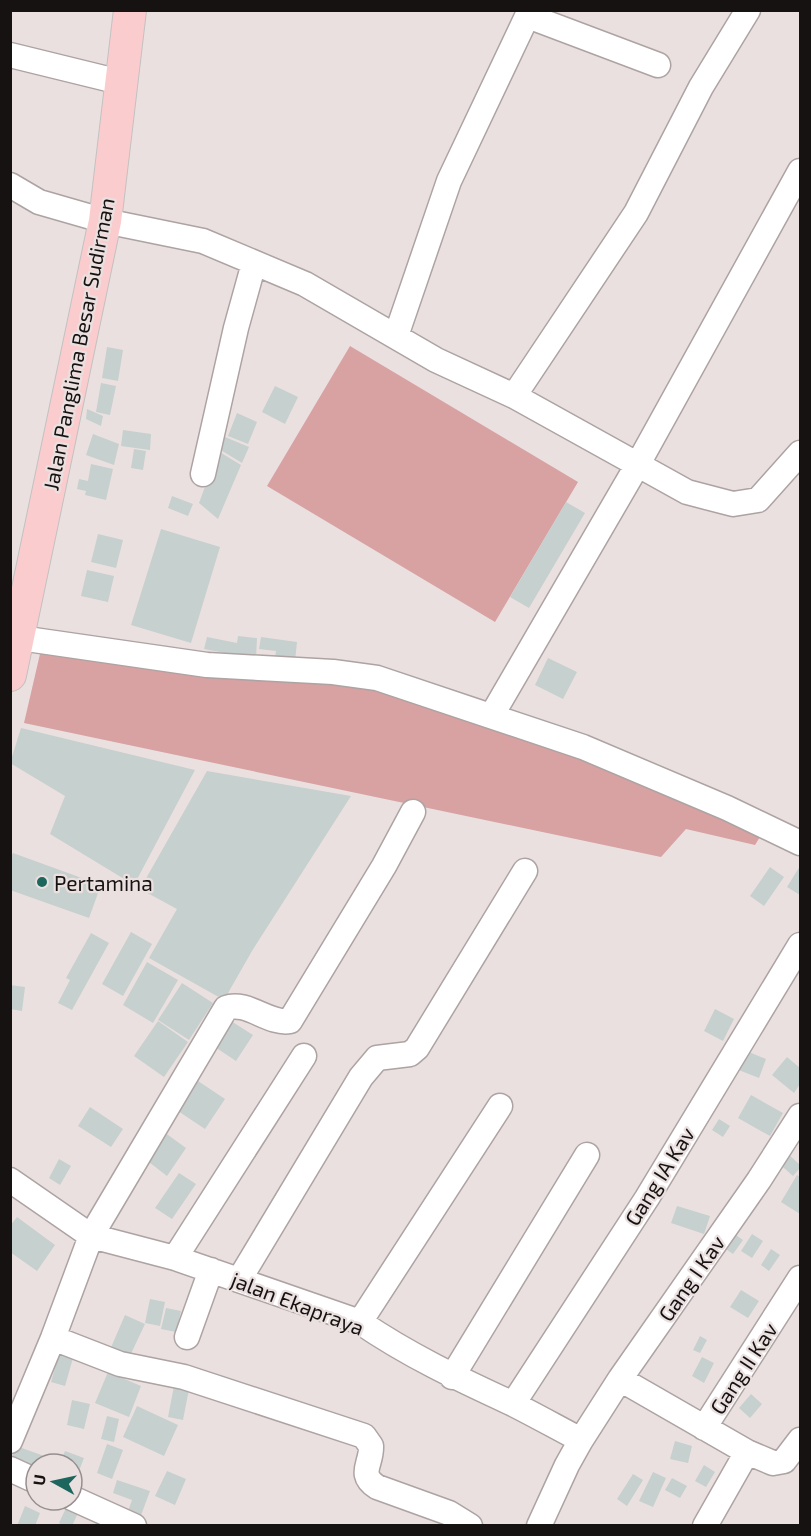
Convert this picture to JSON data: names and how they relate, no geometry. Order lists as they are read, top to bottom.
{
  "streets": {
    "main road": ["Jalan Panglima Besar Sudirman"],
    "street": [
      "Gang IA Kav",
      "Gang I Kav",
      "jalan Ekapraya",
      "Gang II Kav"
    ]
  },
  "crossings": [
    ["Gang IA Kav", "jalan Ekapraya"],
    ["Gang I Kav", "jalan Ekapraya"]
  ],
  "places": ["Pertamina"],
  "north": "left"
}
